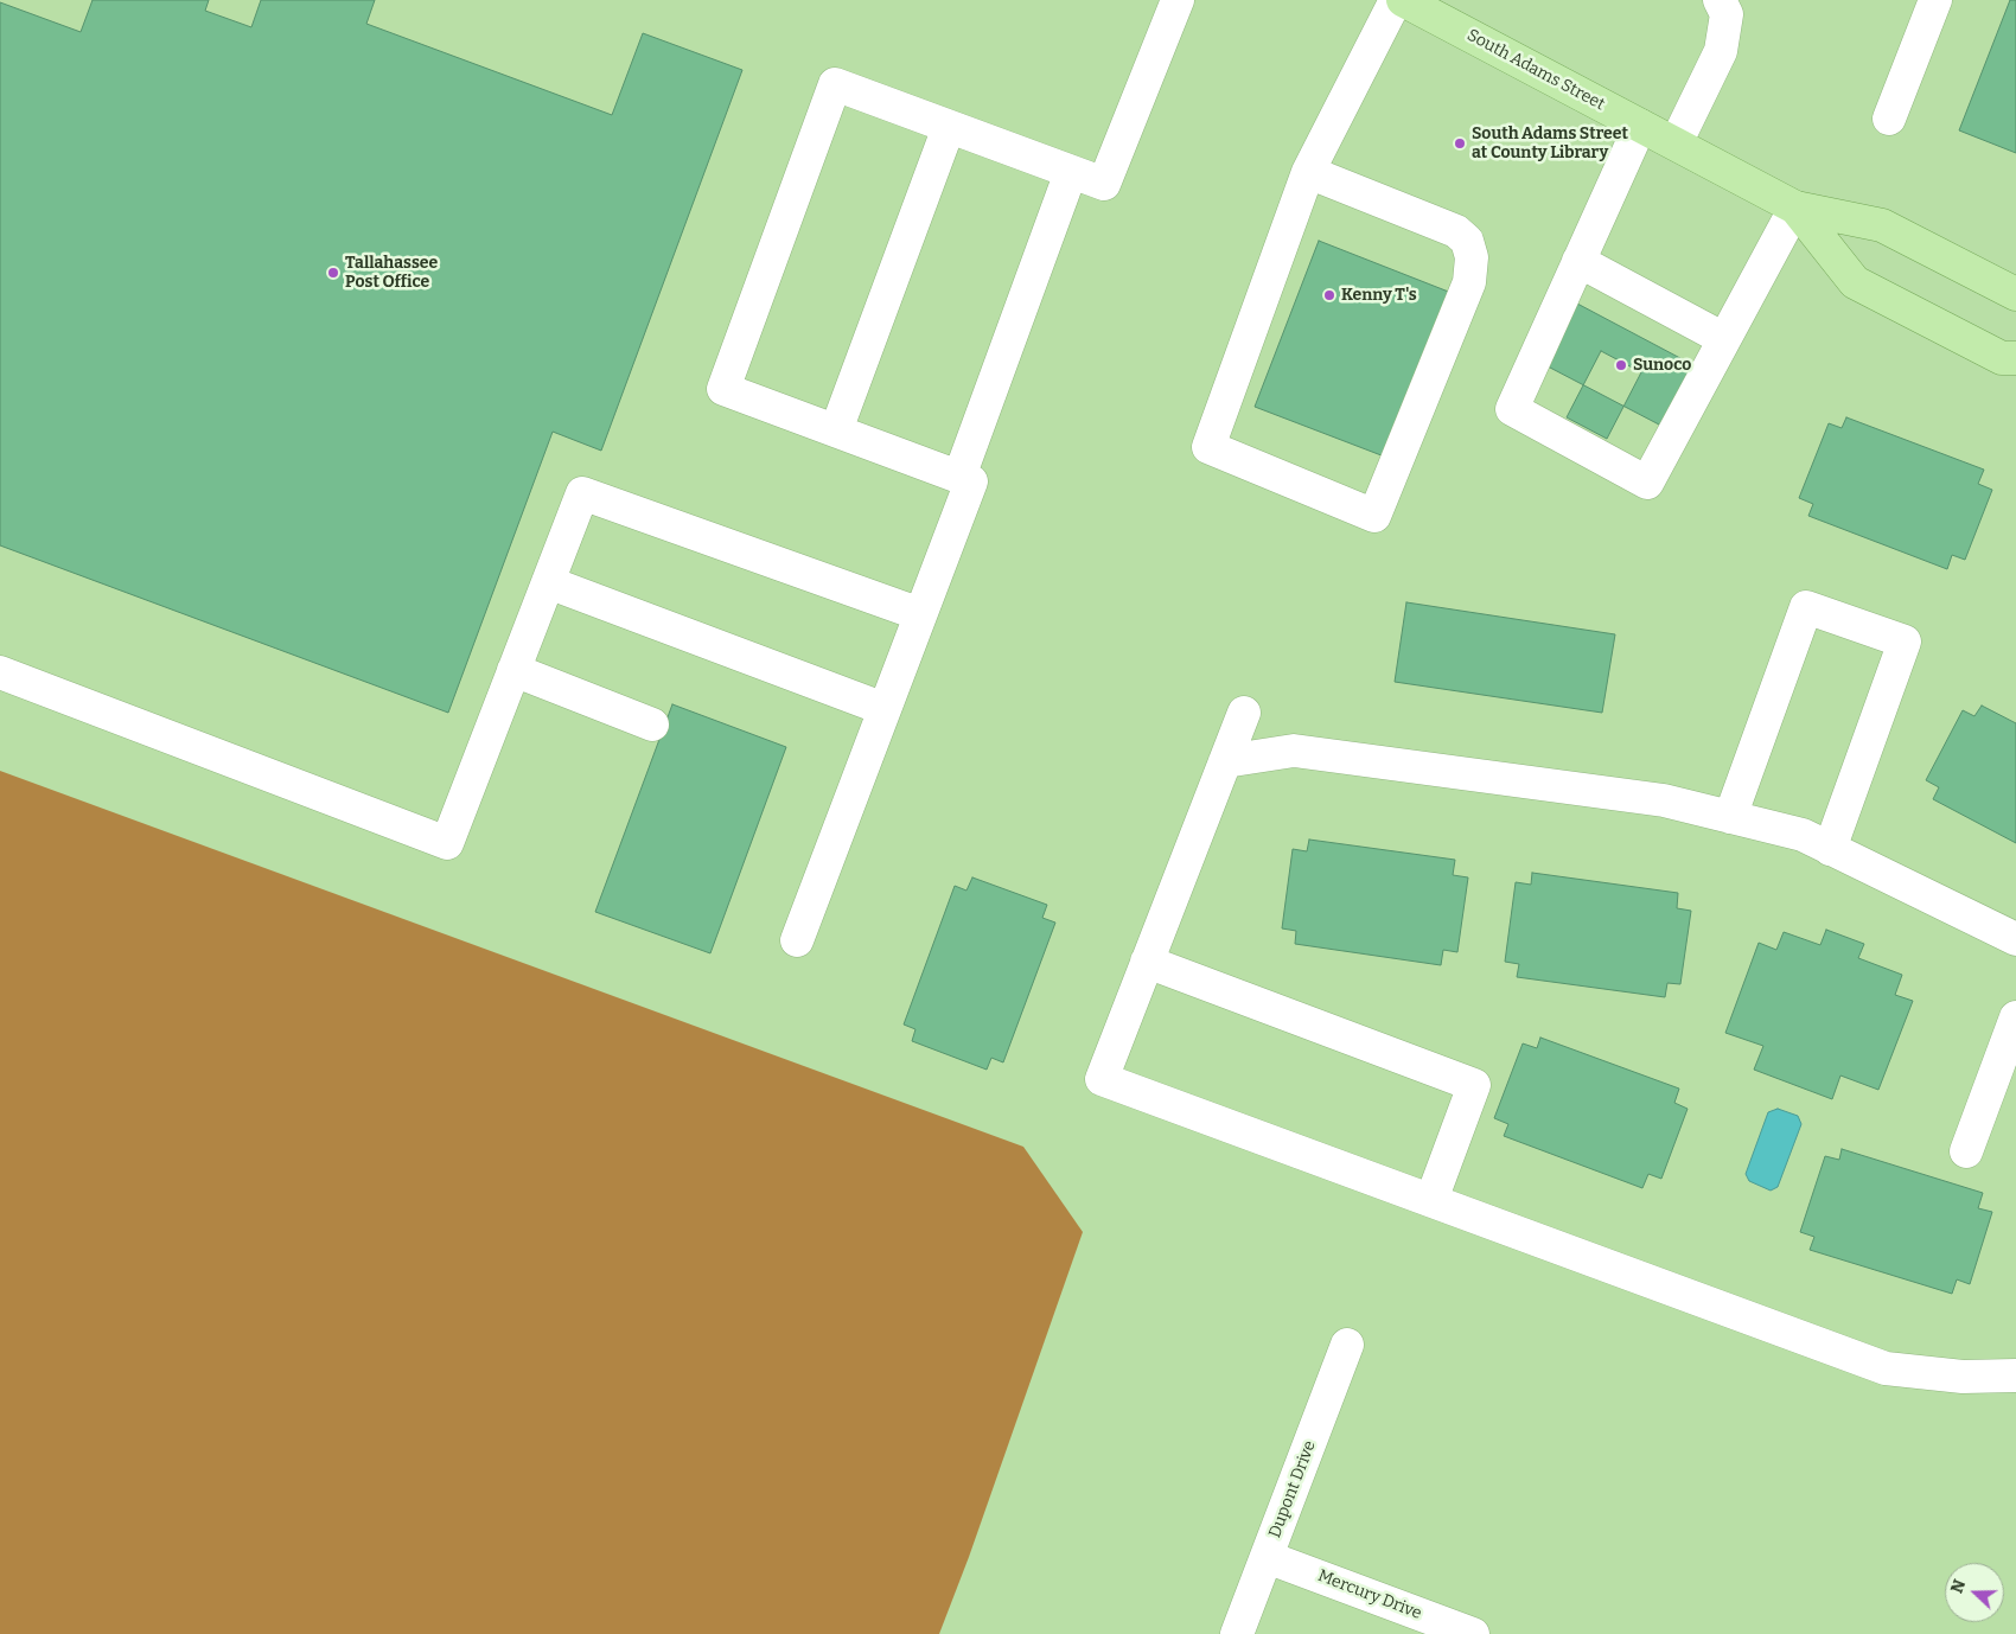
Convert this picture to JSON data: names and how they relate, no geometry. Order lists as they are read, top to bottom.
{
  "streets": {
    "main road": ["South Adams Street"],
    "street": ["Dupont Drive", "Mercury Drive"]
  },
  "crossings": [
    ["Dupont Drive", "Mercury Drive"]
  ],
  "places": [
    "South Adams Street at County Library",
    "Tallahassee Post Office",
    "Kenny T's",
    "Sunoco"
  ],
  "north": "left"
}
